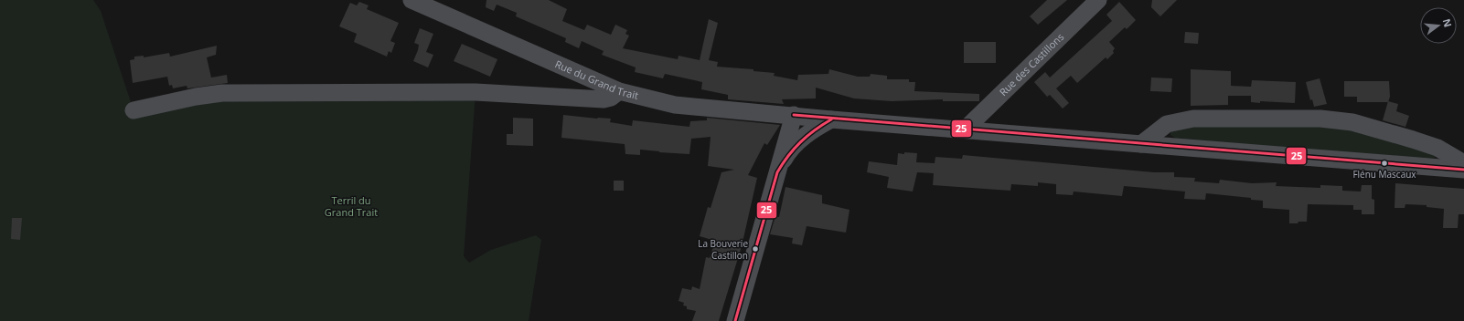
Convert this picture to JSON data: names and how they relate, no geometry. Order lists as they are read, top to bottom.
{
  "streets": {
    "street": ["Rue des Castillons", "Rue du Grand Trait"]
  },
  "crossings": [
    ["Rue des Castillons", "Rue du Grand Trait"]
  ],
  "parks": ["Terril du Grand Trait"],
  "places": ["Flénu Mascaux", "La Bouverie Castillon"],
  "lines": ["transit line 25"],
  "north": "right"
}
